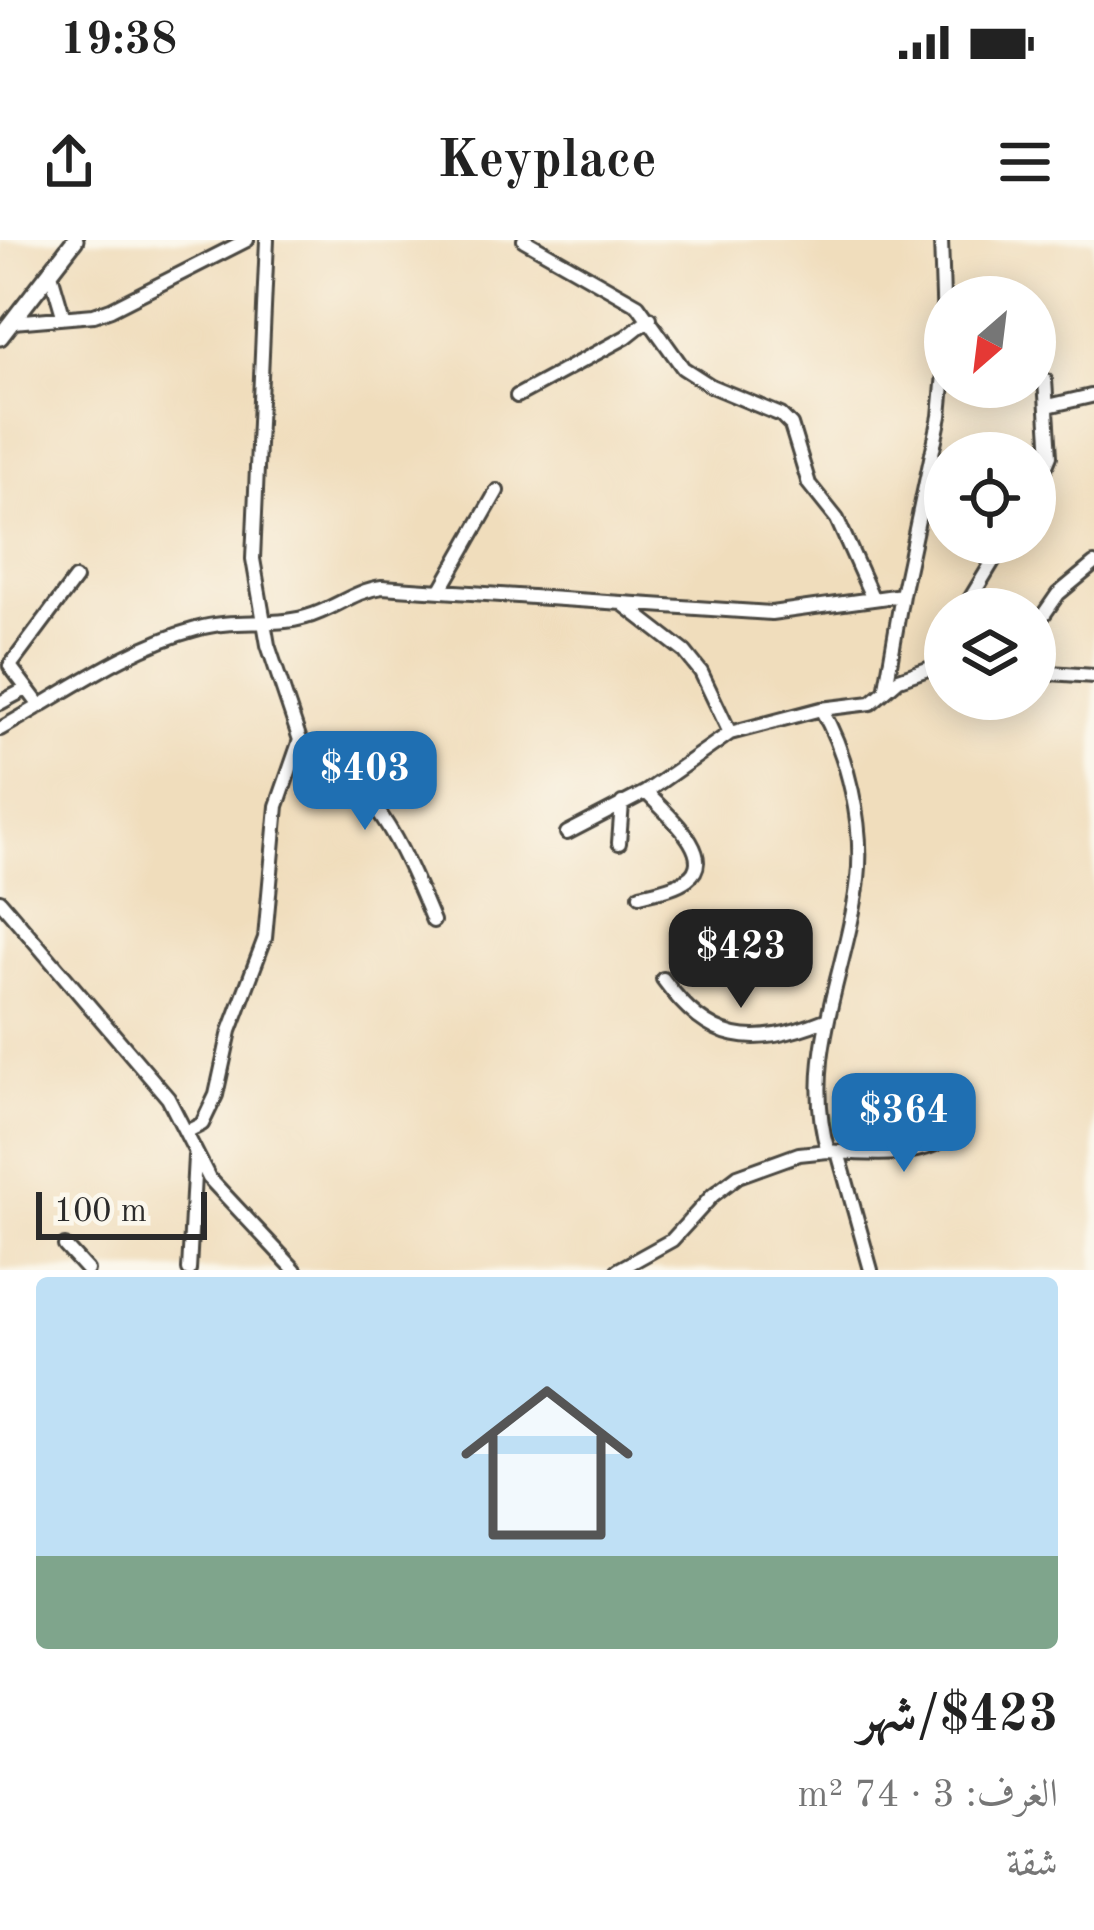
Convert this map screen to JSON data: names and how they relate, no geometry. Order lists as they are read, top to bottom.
{
  "scale_bar": "100 m",
  "north": "bottom left",
  "page": {
    "status": "19:38",
    "header": "Keyplace",
    "price": ["$403", "$423", "$364"],
    "scale": "100 m",
    "list": [
      {
        "name": "$423/شهر",
        "note": "الغرف: 3 · 74 m² · شقة"
      }
    ]
  }
}
